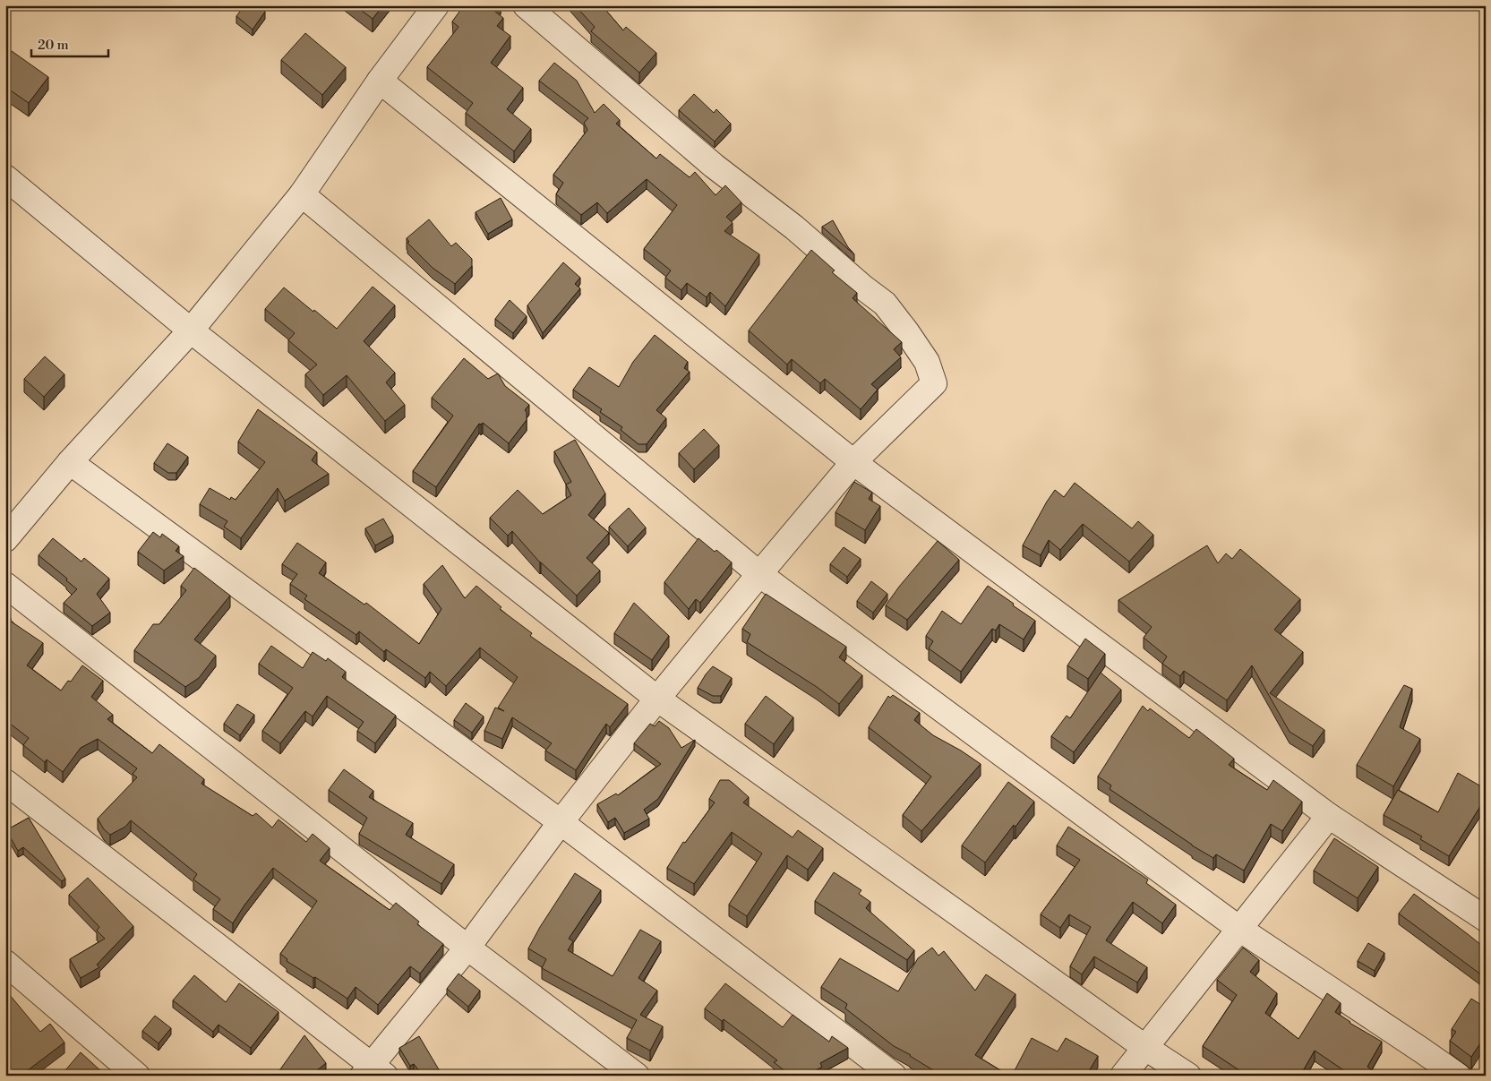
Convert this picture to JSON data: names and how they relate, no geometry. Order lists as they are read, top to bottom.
{
  "scale_bar": "20 m"
}
